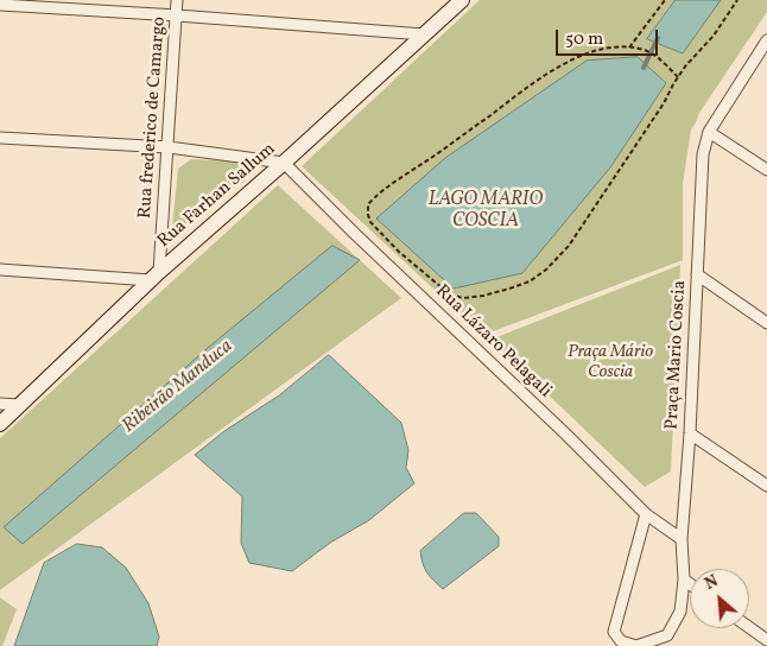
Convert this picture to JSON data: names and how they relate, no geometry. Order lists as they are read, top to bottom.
{
  "streets": {
    "main road": ["Rua Farhan Sallum"],
    "street": ["Rua frederico de Camargo", "Rua Lázaro Pelagali", "Praça Mario Coscia"]
  },
  "crossings": [
    ["Rua frederico de Camargo", "Rua Farhan Sallum"],
    ["Rua Farhan Sallum", "Rua Lázaro Pelagali"],
    ["Rua Lázaro Pelagali", "Praça Mario Coscia"]
  ],
  "water": ["LAGO MARIO COSCIA", "Ribeirão Manduca"],
  "parks": ["Praça Mário Coscia"],
  "scale_bar": "50 m",
  "north": "top left"
}
